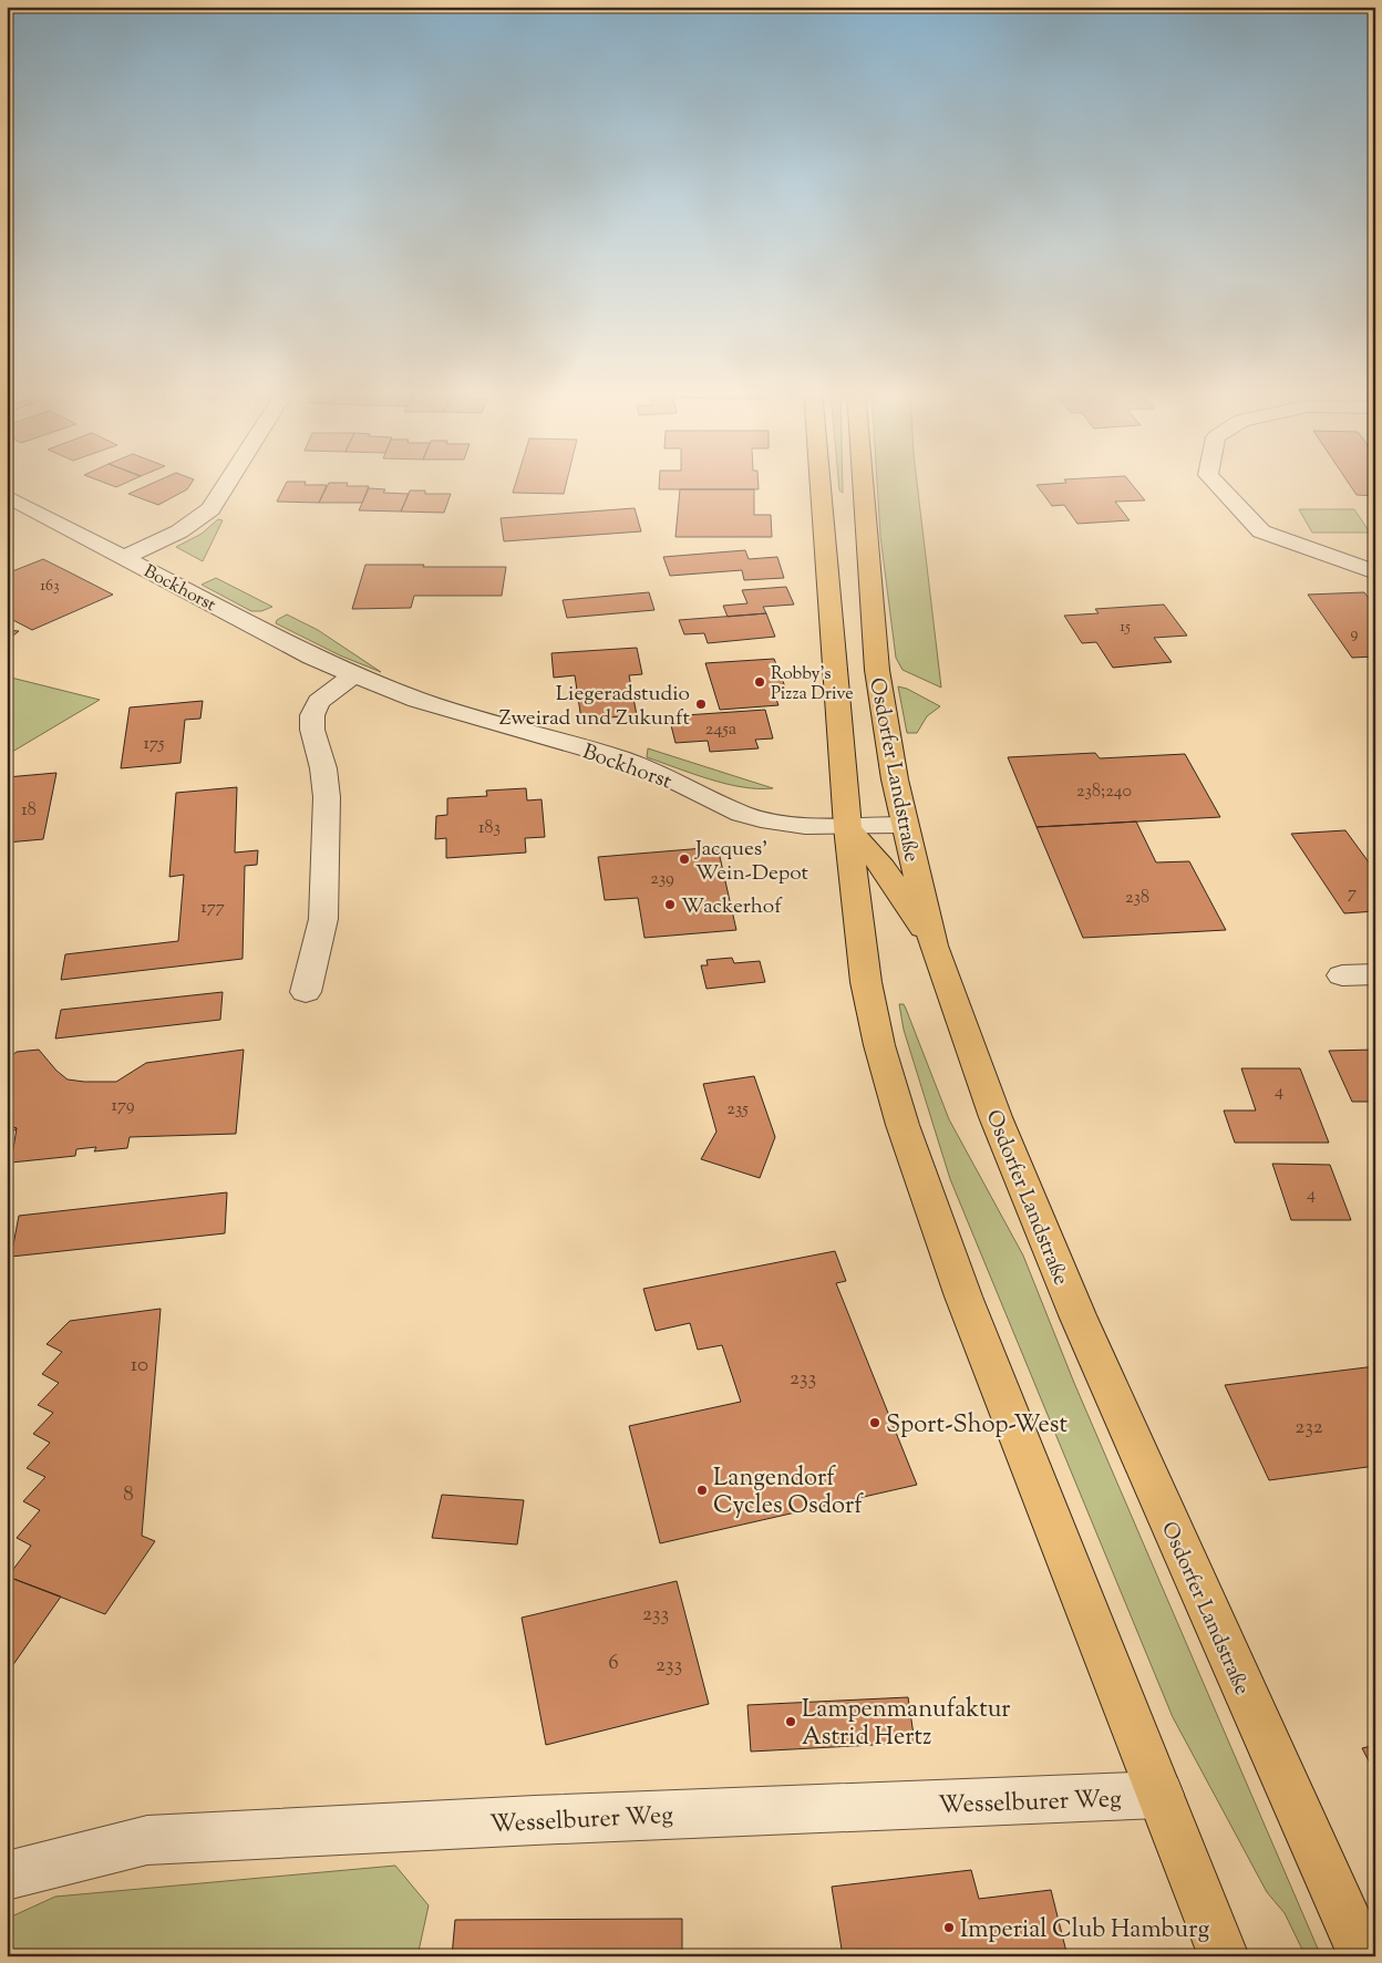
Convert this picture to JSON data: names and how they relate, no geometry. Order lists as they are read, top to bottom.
{
  "streets": {
    "main road": ["Osdorfer Landstraße"],
    "street": ["Bockhorst", "Wesselburer Weg"]
  },
  "crossings": [
    ["Bockhorst", "Osdorfer Landstraße"],
    ["Osdorfer Landstraße", "Wesselburer Weg"]
  ],
  "places": [
    "Robby's Pizza Drive",
    "Liegeradstudio Zweirad und Zukunft",
    "Jacques’ Wein-Depot",
    "Wackerhof",
    "Sport-Shop-West",
    "Langendorf Cycles Osdorf",
    "Lampenmanufaktur Astrid Hertz",
    "Imperial Club Hamburg"
  ],
  "house_numbers": [
    "163",
    "15",
    "9",
    "245a",
    "175",
    "238;240",
    "18",
    "183",
    "239",
    "7",
    "238",
    "177",
    "4",
    "179",
    "235",
    "4",
    "10",
    "233",
    "232",
    "8",
    "233",
    "6",
    "233"
  ]
}
